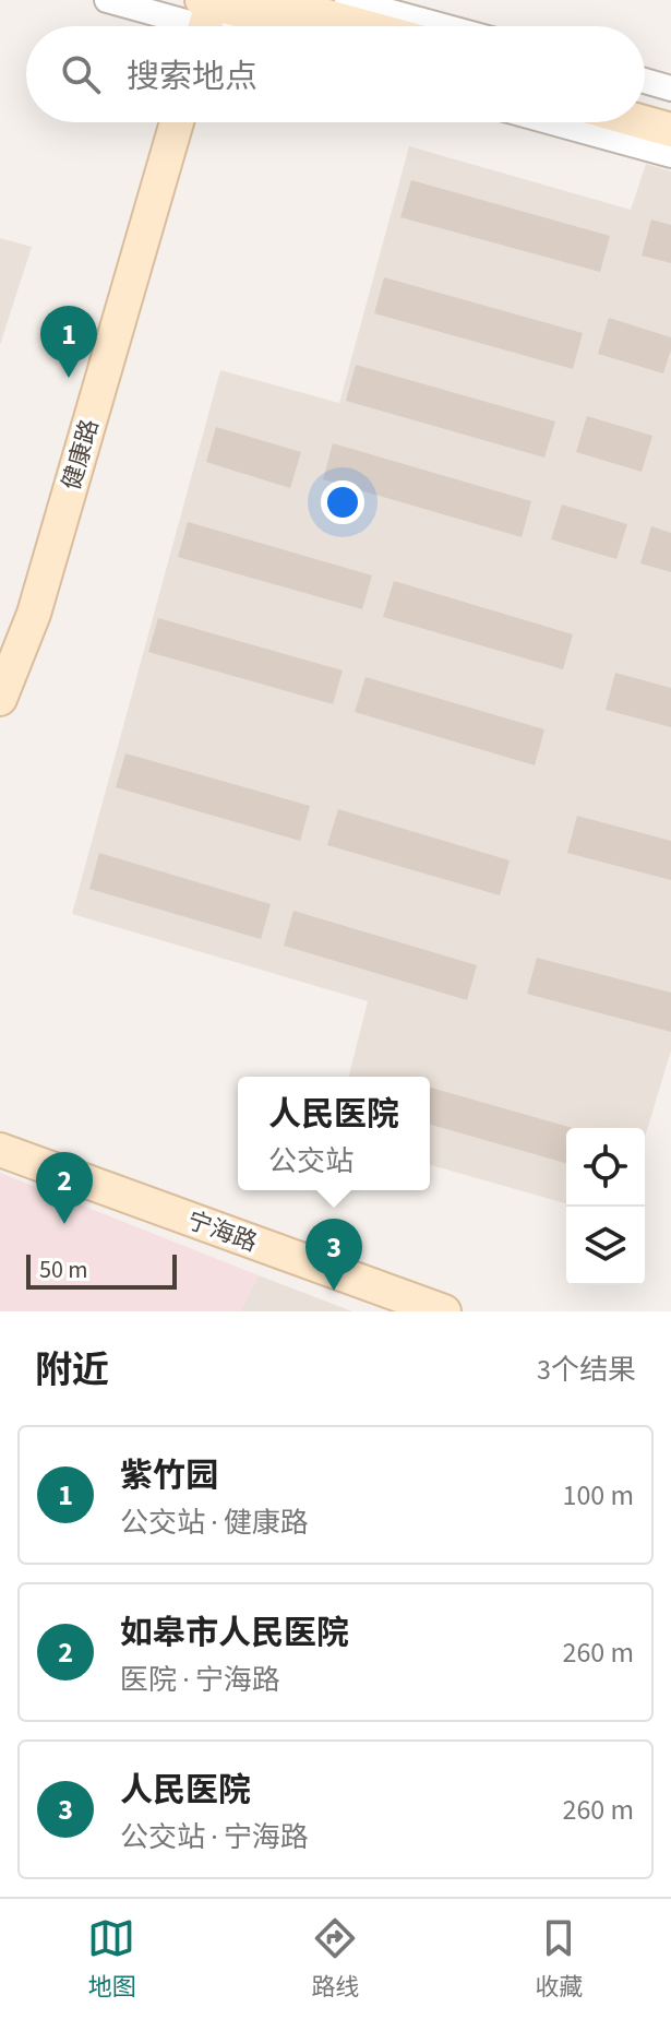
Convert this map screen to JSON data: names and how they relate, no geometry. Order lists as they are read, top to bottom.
{
  "streets": {
    "street": ["健康路", "宁海路"]
  },
  "scale_bar": "50 m",
  "page": {
    "search": "搜索地点",
    "pins": ["1", "2", "3"],
    "popup": ["人民医院", "公交站"],
    "scale": "50 m",
    "heading": ["附近", "3个结果"],
    "list": [
      {
        "mark": "1",
        "name": "紫竹园",
        "note": "公交站 · 健康路",
        "value": "100 m"
      },
      {
        "mark": "2",
        "name": "如皋市人民医院",
        "note": "医院 · 宁海路",
        "value": "260 m"
      },
      {
        "mark": "3",
        "name": "人民医院",
        "note": "公交站 · 宁海路",
        "value": "260 m"
      }
    ],
    "nav": ["地图", "路线", "收藏"]
  }
}
